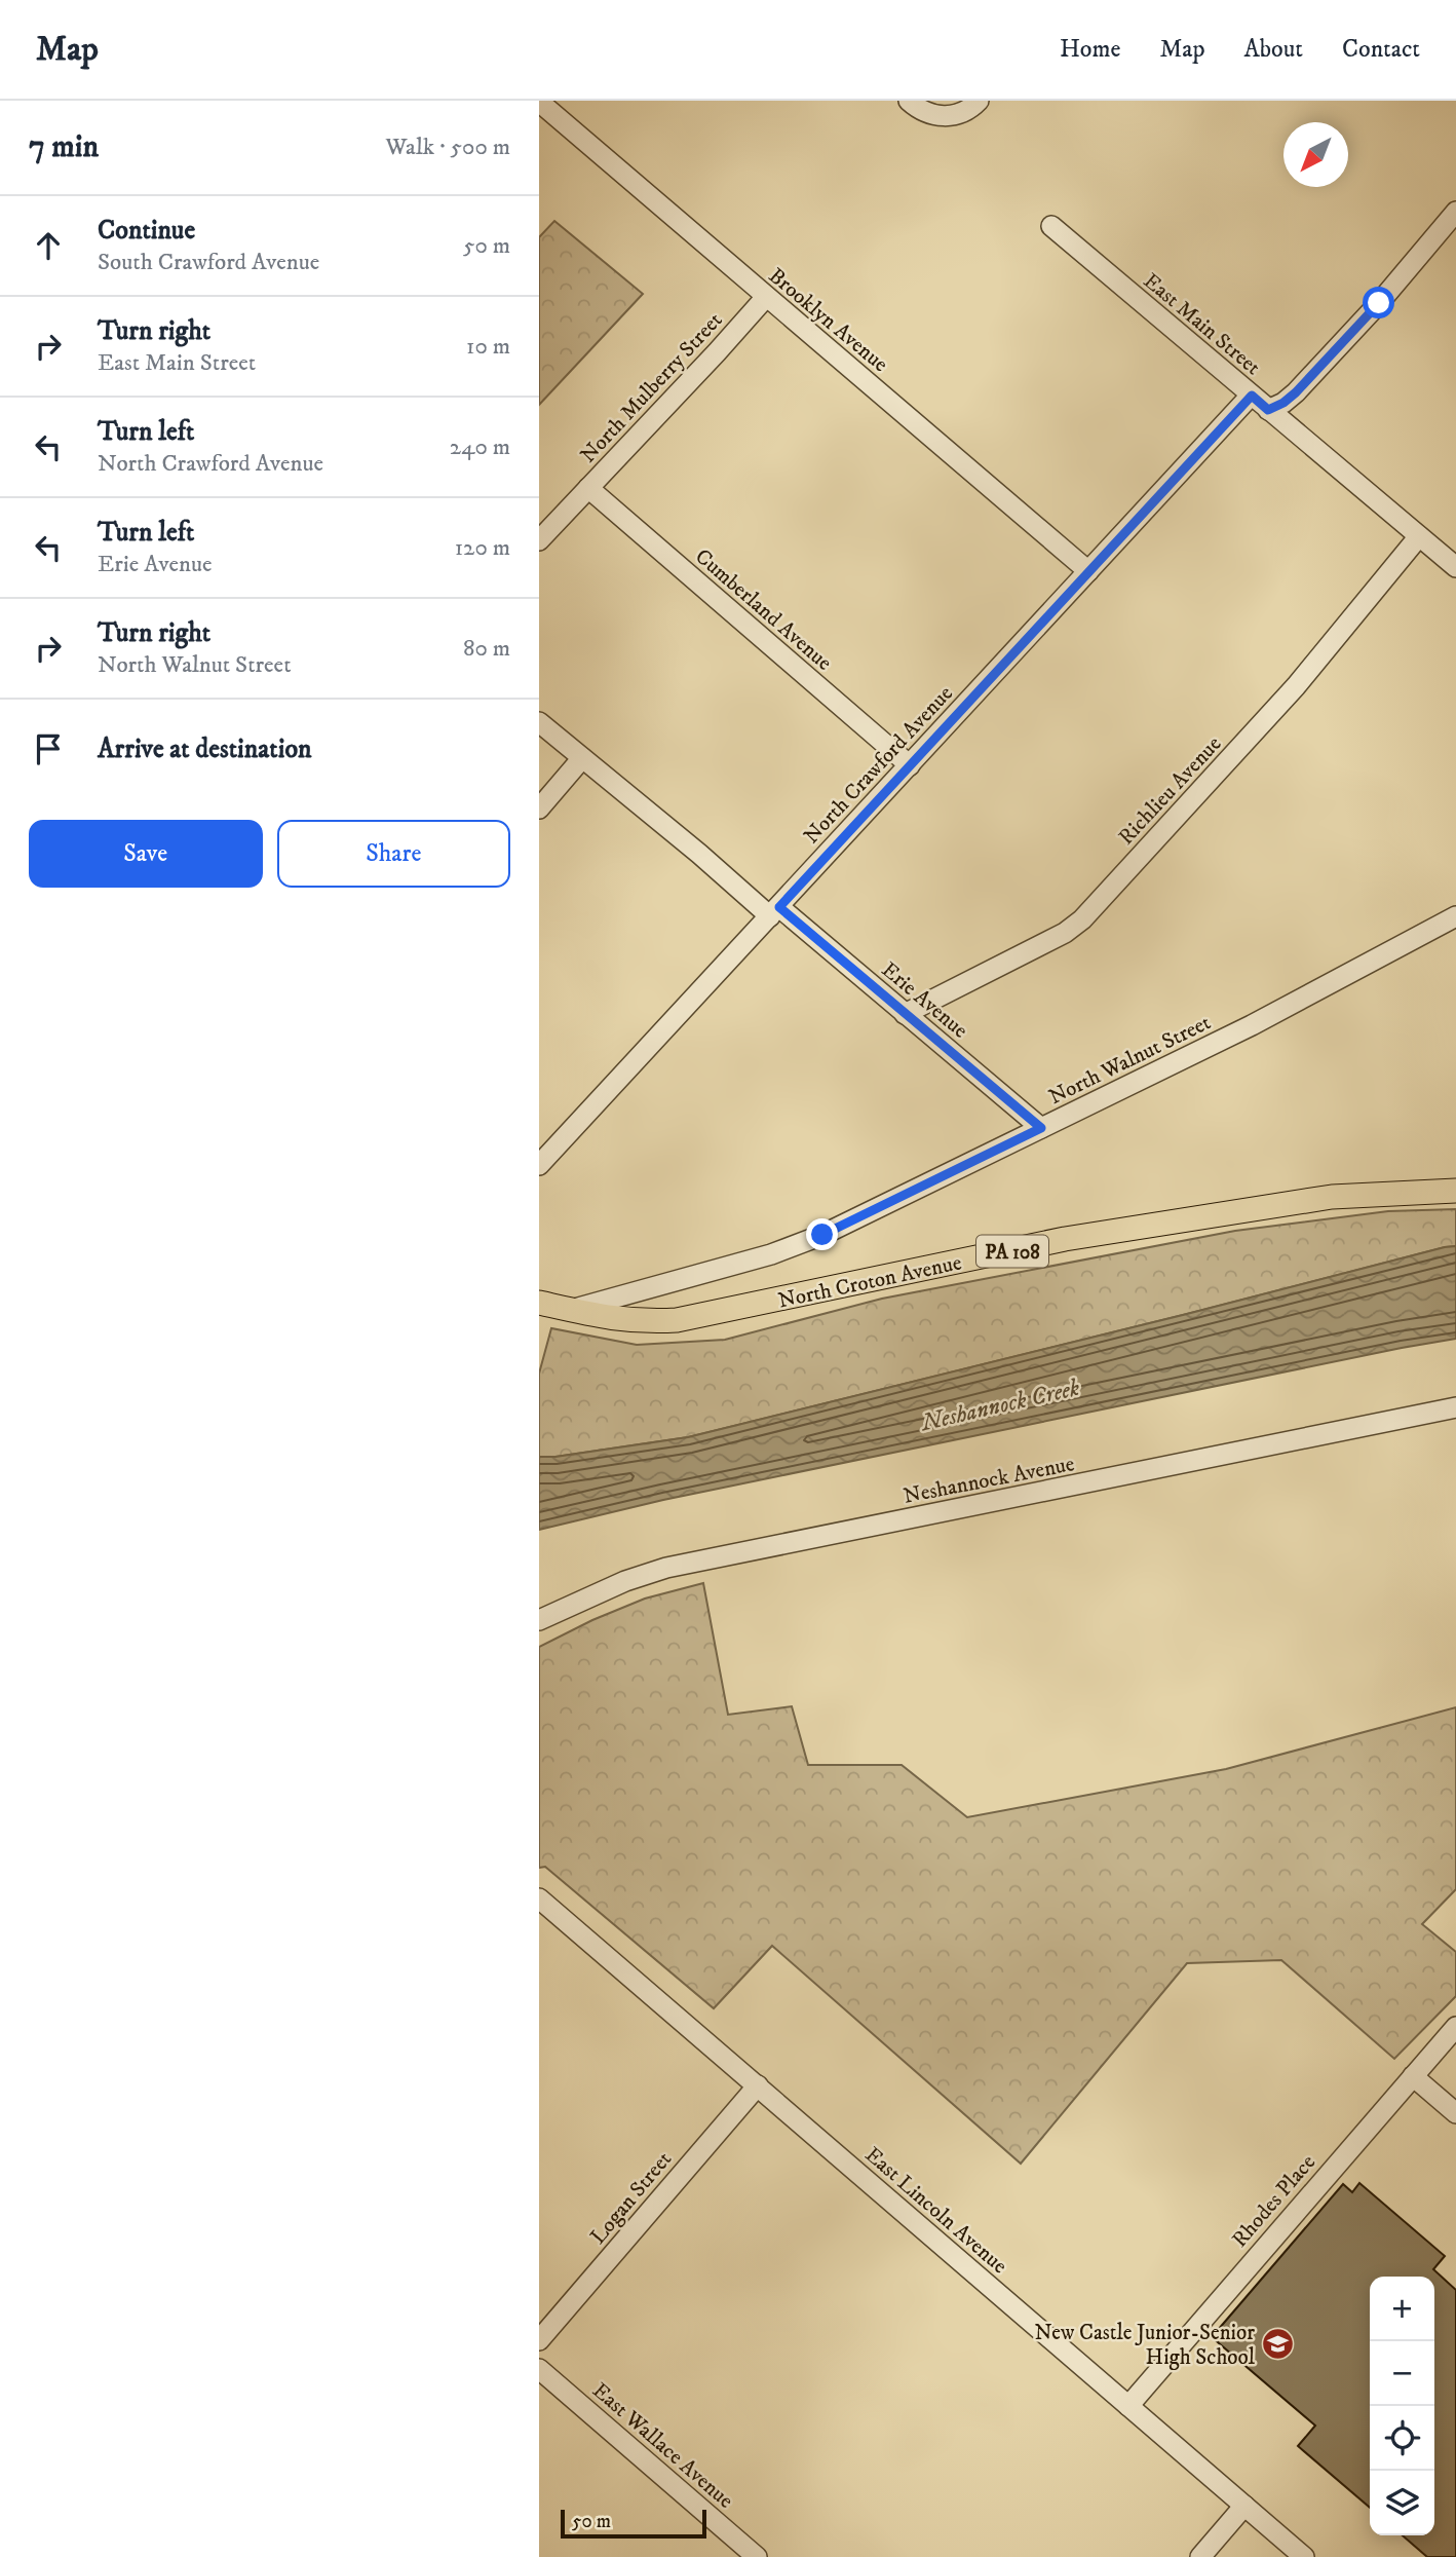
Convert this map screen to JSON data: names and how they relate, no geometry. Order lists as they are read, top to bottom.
{
  "streets": {
    "main road": ["PA 108", "North Croton Avenue"],
    "street": [
      "Brooklyn Avenue",
      "East Main Street",
      "North Mulberry Street",
      "Cumberland Avenue",
      "North Crawford Avenue",
      "Richlieu Avenue",
      "Erie Avenue",
      "North Walnut Street",
      "Neshannock Avenue",
      "Logan Street",
      "Rhodes Place",
      "East Lincoln Avenue",
      "East Wallace Avenue"
    ]
  },
  "crossings": [
    ["Brooklyn Avenue", "North Mulberry Street"],
    ["Brooklyn Avenue", "North Crawford Avenue"],
    ["East Main Street", "North Crawford Avenue"],
    ["East Main Street", "Richlieu Avenue"],
    ["North Mulberry Street", "Cumberland Avenue"],
    ["Cumberland Avenue", "North Crawford Avenue"],
    ["North Crawford Avenue", "Erie Avenue"],
    ["Richlieu Avenue", "Erie Avenue"],
    ["Erie Avenue", "North Walnut Street"],
    ["North Walnut Street", "North Croton Avenue"],
    ["Logan Street", "East Lincoln Avenue"],
    ["Rhodes Place", "East Lincoln Avenue"]
  ],
  "water": ["Neshannock Creek"],
  "places": {
    "school or university": ["New Castle Junior-Senior High School"]
  },
  "scale_bar": "50 m",
  "north": "bottom left",
  "page": {
    "header": "Map",
    "nav": [
      "Home",
      "Map",
      "About",
      "Contact"
    ],
    "heading": ["7 min", "Walk · 500 m"],
    "list": [
      ["Continue", "South Crawford Avenue", "50 m"],
      ["Turn right", "East Main Street", "10 m"],
      ["Turn left", "North Crawford Avenue", "240 m"],
      ["Turn left", "Erie Avenue", "120 m"],
      ["Turn right", "North Walnut Street", "80 m"],
      "Arrive at destination"
    ],
    "buttons": ["Save", "Share"],
    "map_buttons": ["+", "−"],
    "scale": "50 m"
  }
}
